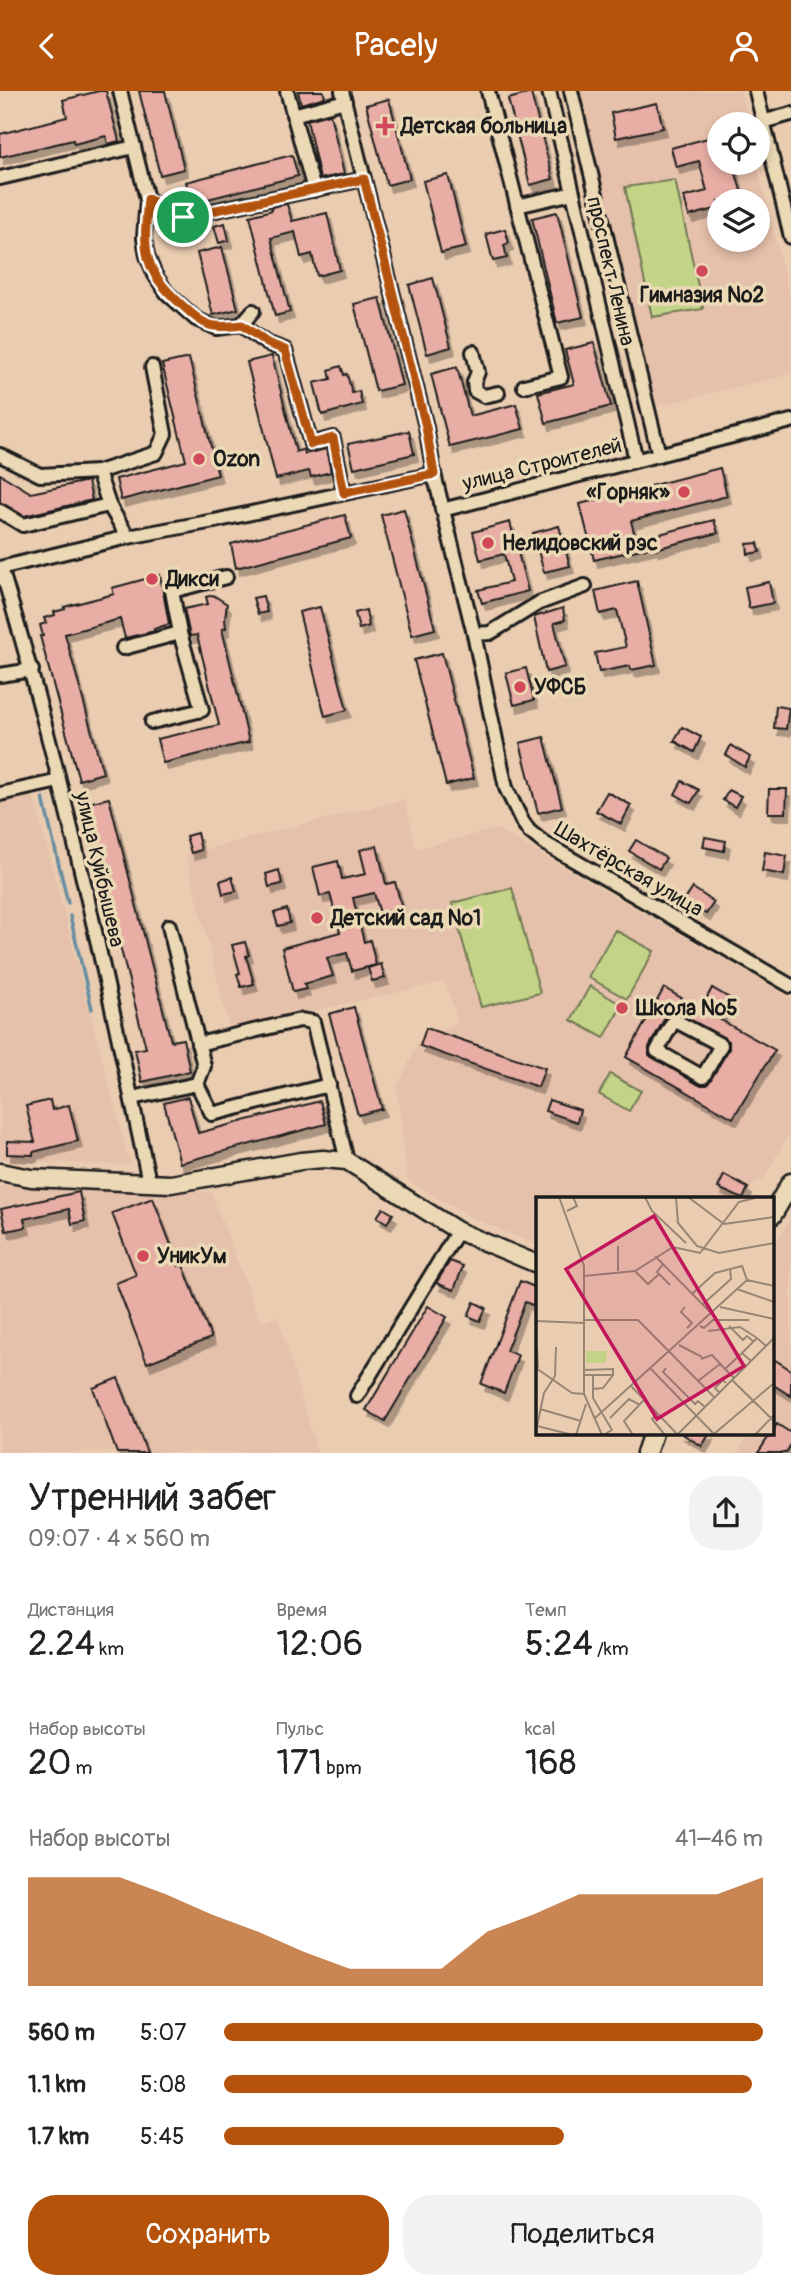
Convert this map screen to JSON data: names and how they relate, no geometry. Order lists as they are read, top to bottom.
{
  "streets": {
    "street": [
      "проспект Ленина",
      "улица Строителей",
      "улица Куйбышева",
      "Шахтёрская улица"
    ]
  },
  "crossings": [
    ["проспект Ленина", "улица Строителей"],
    ["улица Строителей", "улица Куйбышева"],
    ["улица Строителей", "Шахтёрская улица"]
  ],
  "places": {
    "health": ["Детская больница"],
    "other": [
      "Гимназия №2",
      "Ozon",
      "«Горняк»",
      "Нелидовский рэс",
      "Дикси",
      "УФСБ",
      "Детский сад №1",
      "Школа №5",
      "УникУм"
    ]
  },
  "page": {
    "header": "Pacely",
    "heading": ["Утренний забег", "09:07 · 4 × 560 m"],
    "stats": [
      ["Дистанция", "2.24 km"],
      ["Время", "12:06"],
      ["Темп", "5:24 /km"],
      ["Набор высоты", "20 m"],
      ["Пульс", "171 bpm"],
      ["kcal", "168"]
    ],
    "chart": ["Набор высоты", "41–46 m"],
    "list": [
      {
        "name": "560 m",
        "note": "5:07"
      },
      {
        "name": "1.1 km",
        "note": "5:08"
      },
      {
        "name": "1.7 km",
        "note": "5:45"
      }
    ],
    "buttons": ["Сохранить", "Поделиться"]
  }
}
